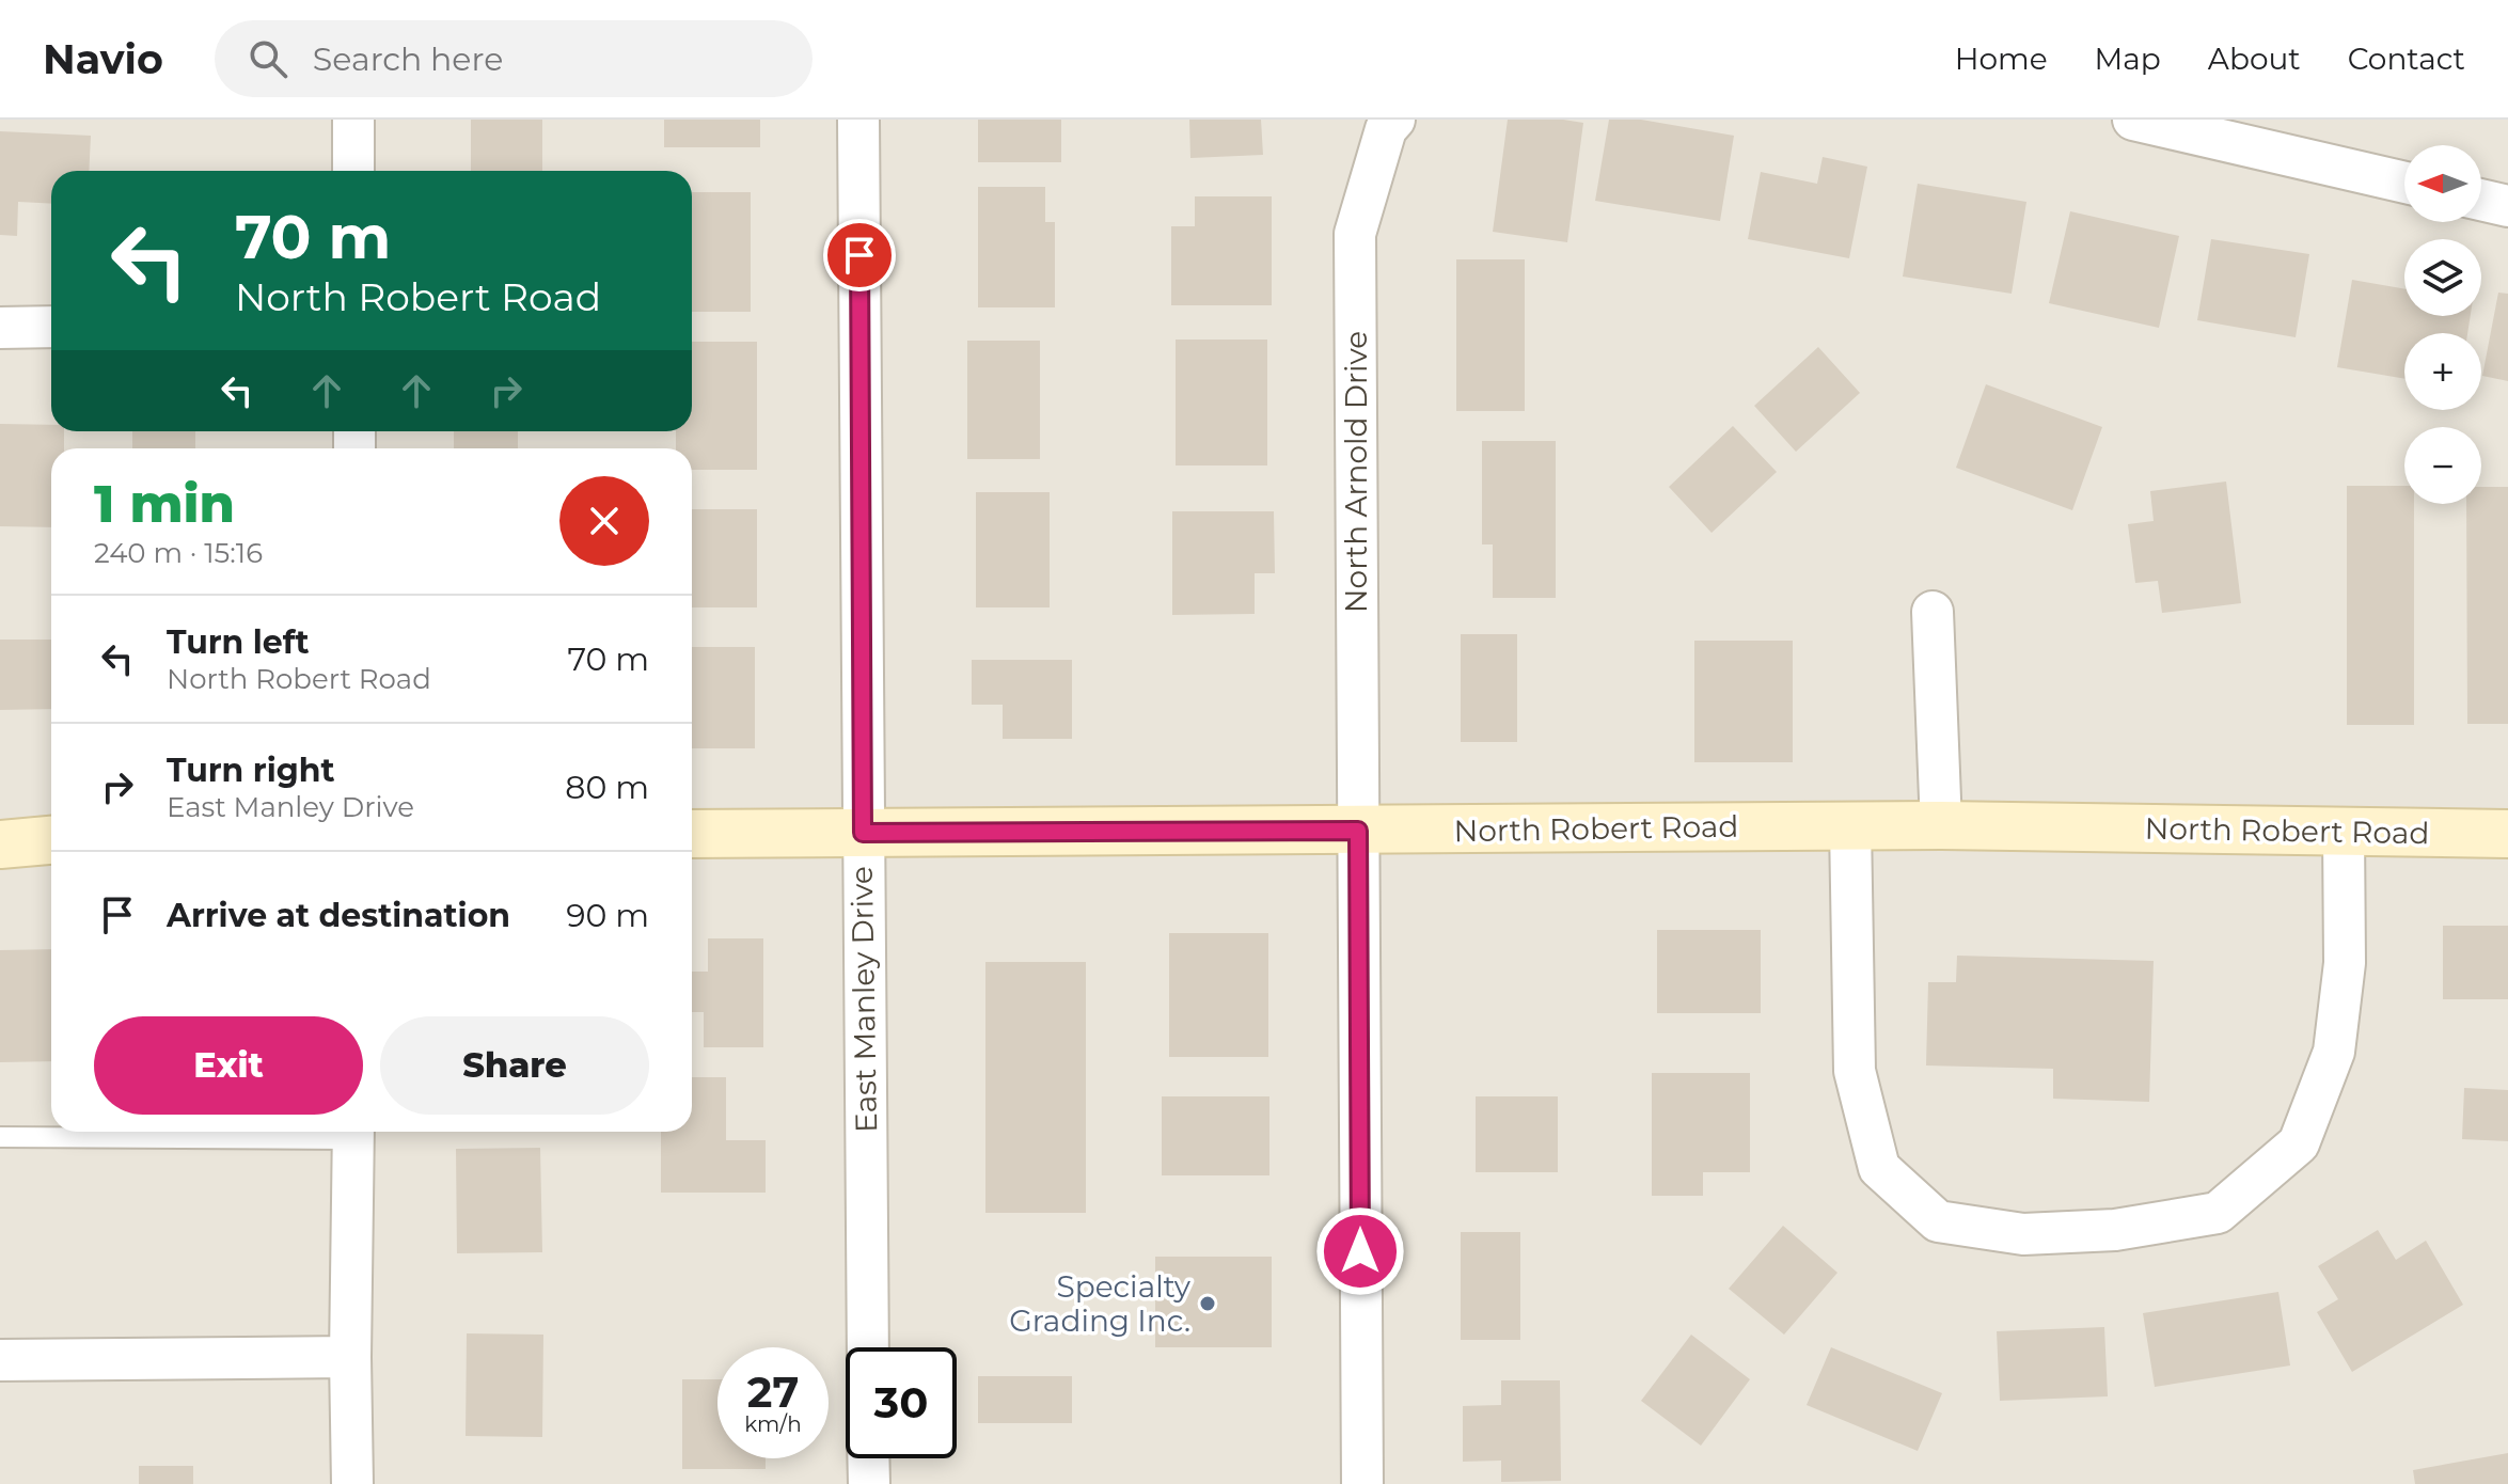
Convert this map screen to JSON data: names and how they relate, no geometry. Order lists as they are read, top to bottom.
{
  "streets": {
    "main road": ["North Robert Road"],
    "street": ["North Arnold Drive", "East Manley Drive"]
  },
  "crossings": [
    ["North Arnold Drive", "North Robert Road"],
    ["North Robert Road", "East Manley Drive"]
  ],
  "places": ["Specialty Grading Inc."],
  "north": "left",
  "page": {
    "header": "Navio",
    "search": "Search here",
    "nav": [
      "Home",
      "Map",
      "About",
      "Contact"
    ],
    "map_buttons": ["+", "−"],
    "turn": ["70 m", "North Robert Road"],
    "heading": ["1 min", "240 m · 15:16"],
    "list": [
      {
        "name": "Turn left",
        "note": "North Robert Road",
        "value": "70 m"
      },
      {
        "name": "Turn right",
        "note": "East Manley Drive",
        "value": "80 m"
      },
      {
        "name": "Arrive at destination",
        "value": "90 m"
      }
    ],
    "buttons": ["Exit", "Share"],
    "speed": "27 km/h",
    "limit": "30"
  }
}
